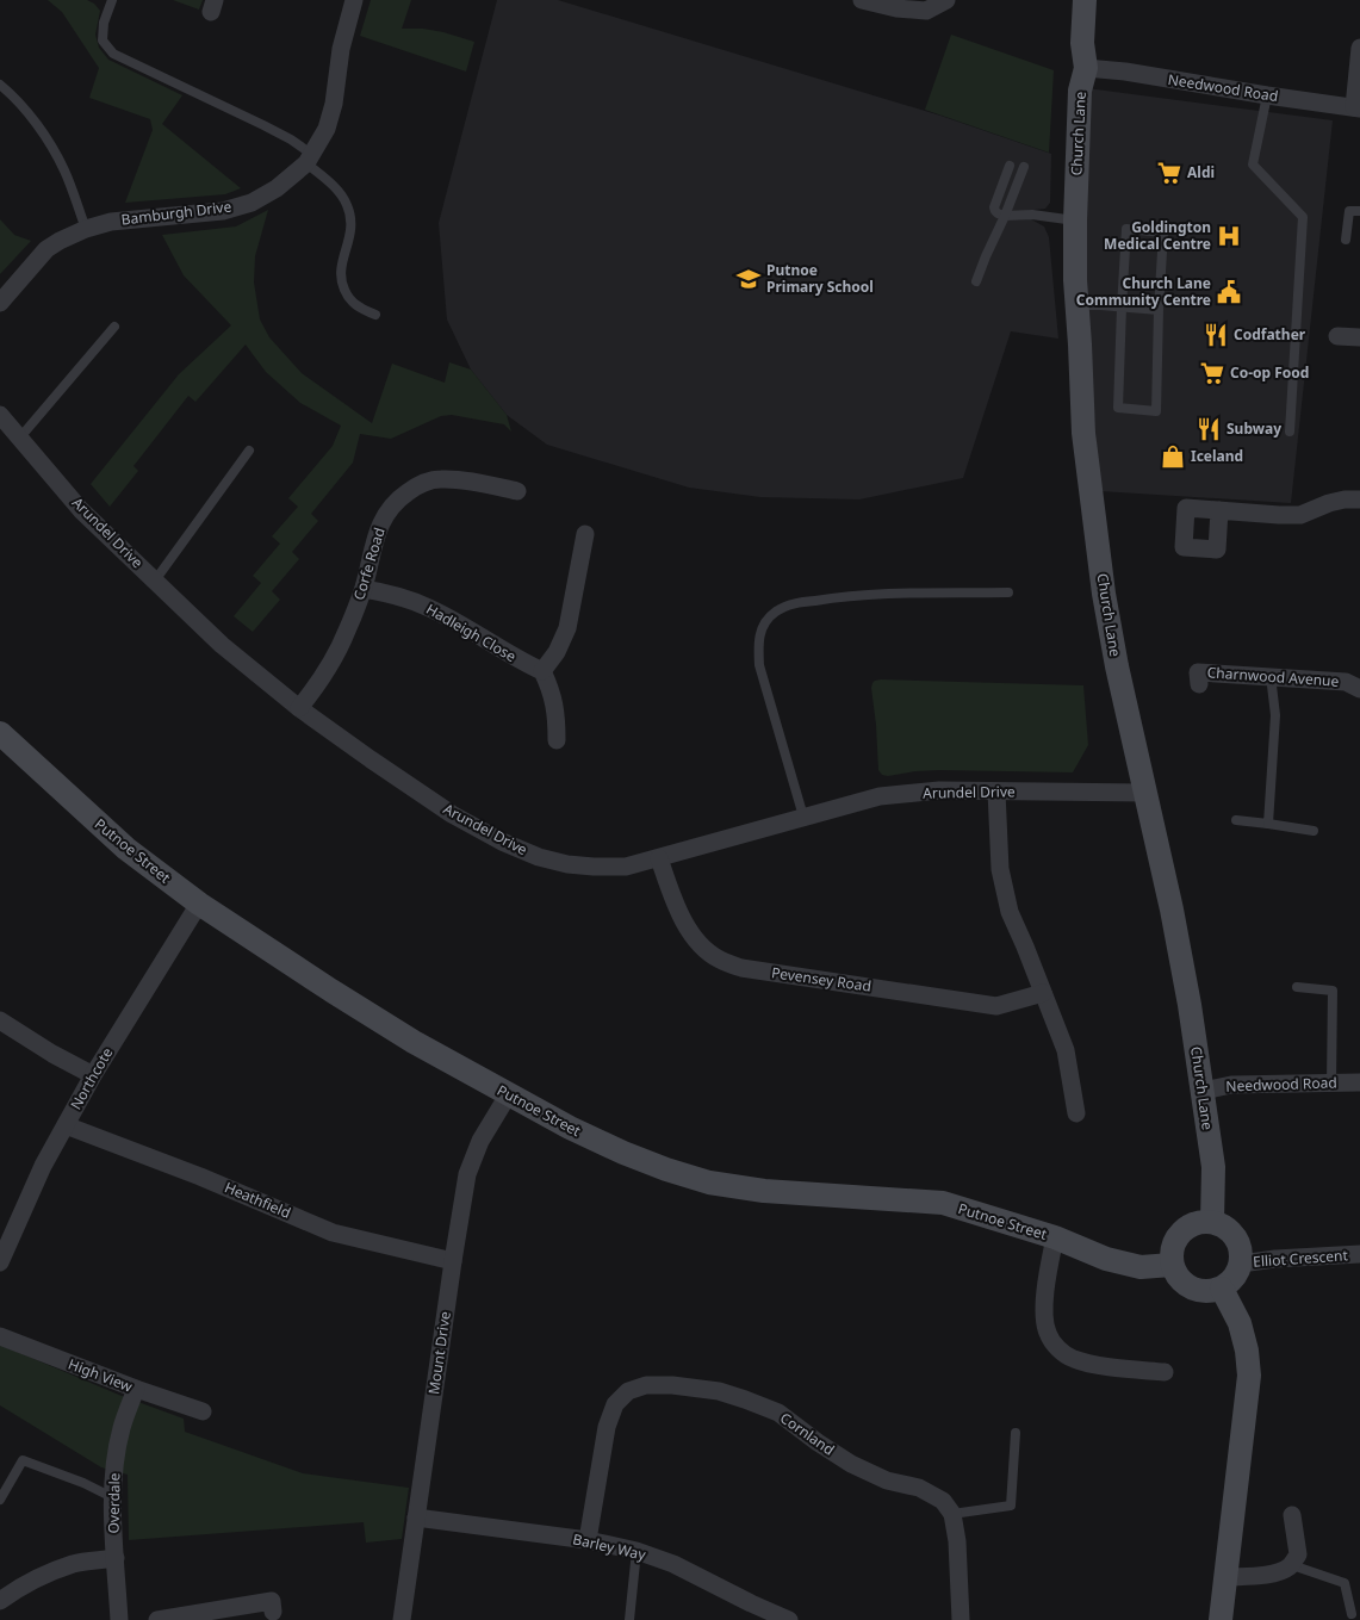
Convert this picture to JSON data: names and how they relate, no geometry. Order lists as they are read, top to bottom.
{
  "streets": {
    "street": [
      "Needwood Road",
      "Church Lane",
      "Bamburgh Drive",
      "Arundel Drive",
      "Corfe Road",
      "Hadleigh Close",
      "Charnwood Avenue",
      "Putnoe Street",
      "Pevensey Road",
      "Northcote",
      "Heathfield",
      "Elliot Crescent",
      "Mount Drive",
      "High View",
      "Cornland",
      "Overdale",
      "Barley Way"
    ]
  },
  "crossings": [
    ["Needwood Road", "Church Lane"],
    ["Church Lane", "Arundel Drive"],
    ["Church Lane", "Putnoe Street"],
    ["Church Lane", "Elliot Crescent"],
    ["Arundel Drive", "Corfe Road"],
    ["Arundel Drive", "Pevensey Road"],
    ["Corfe Road", "Hadleigh Close"],
    ["Putnoe Street", "Northcote"],
    ["Putnoe Street", "Elliot Crescent"],
    ["Putnoe Street", "Mount Drive"],
    ["Northcote", "Heathfield"],
    ["Heathfield", "Mount Drive"],
    ["Mount Drive", "Barley Way"],
    ["High View", "Overdale"],
    ["Cornland", "Barley Way"]
  ],
  "places": {
    "supermarket": ["Aldi", "Co-op Food"],
    "hospital": ["Goldington Medical Centre"],
    "school or university": ["Putnoe Primary School"],
    "public building": ["Church Lane Community Centre"],
    "restaurant": ["Codfather", "Subway"],
    "shop": ["Iceland"]
  }
}
